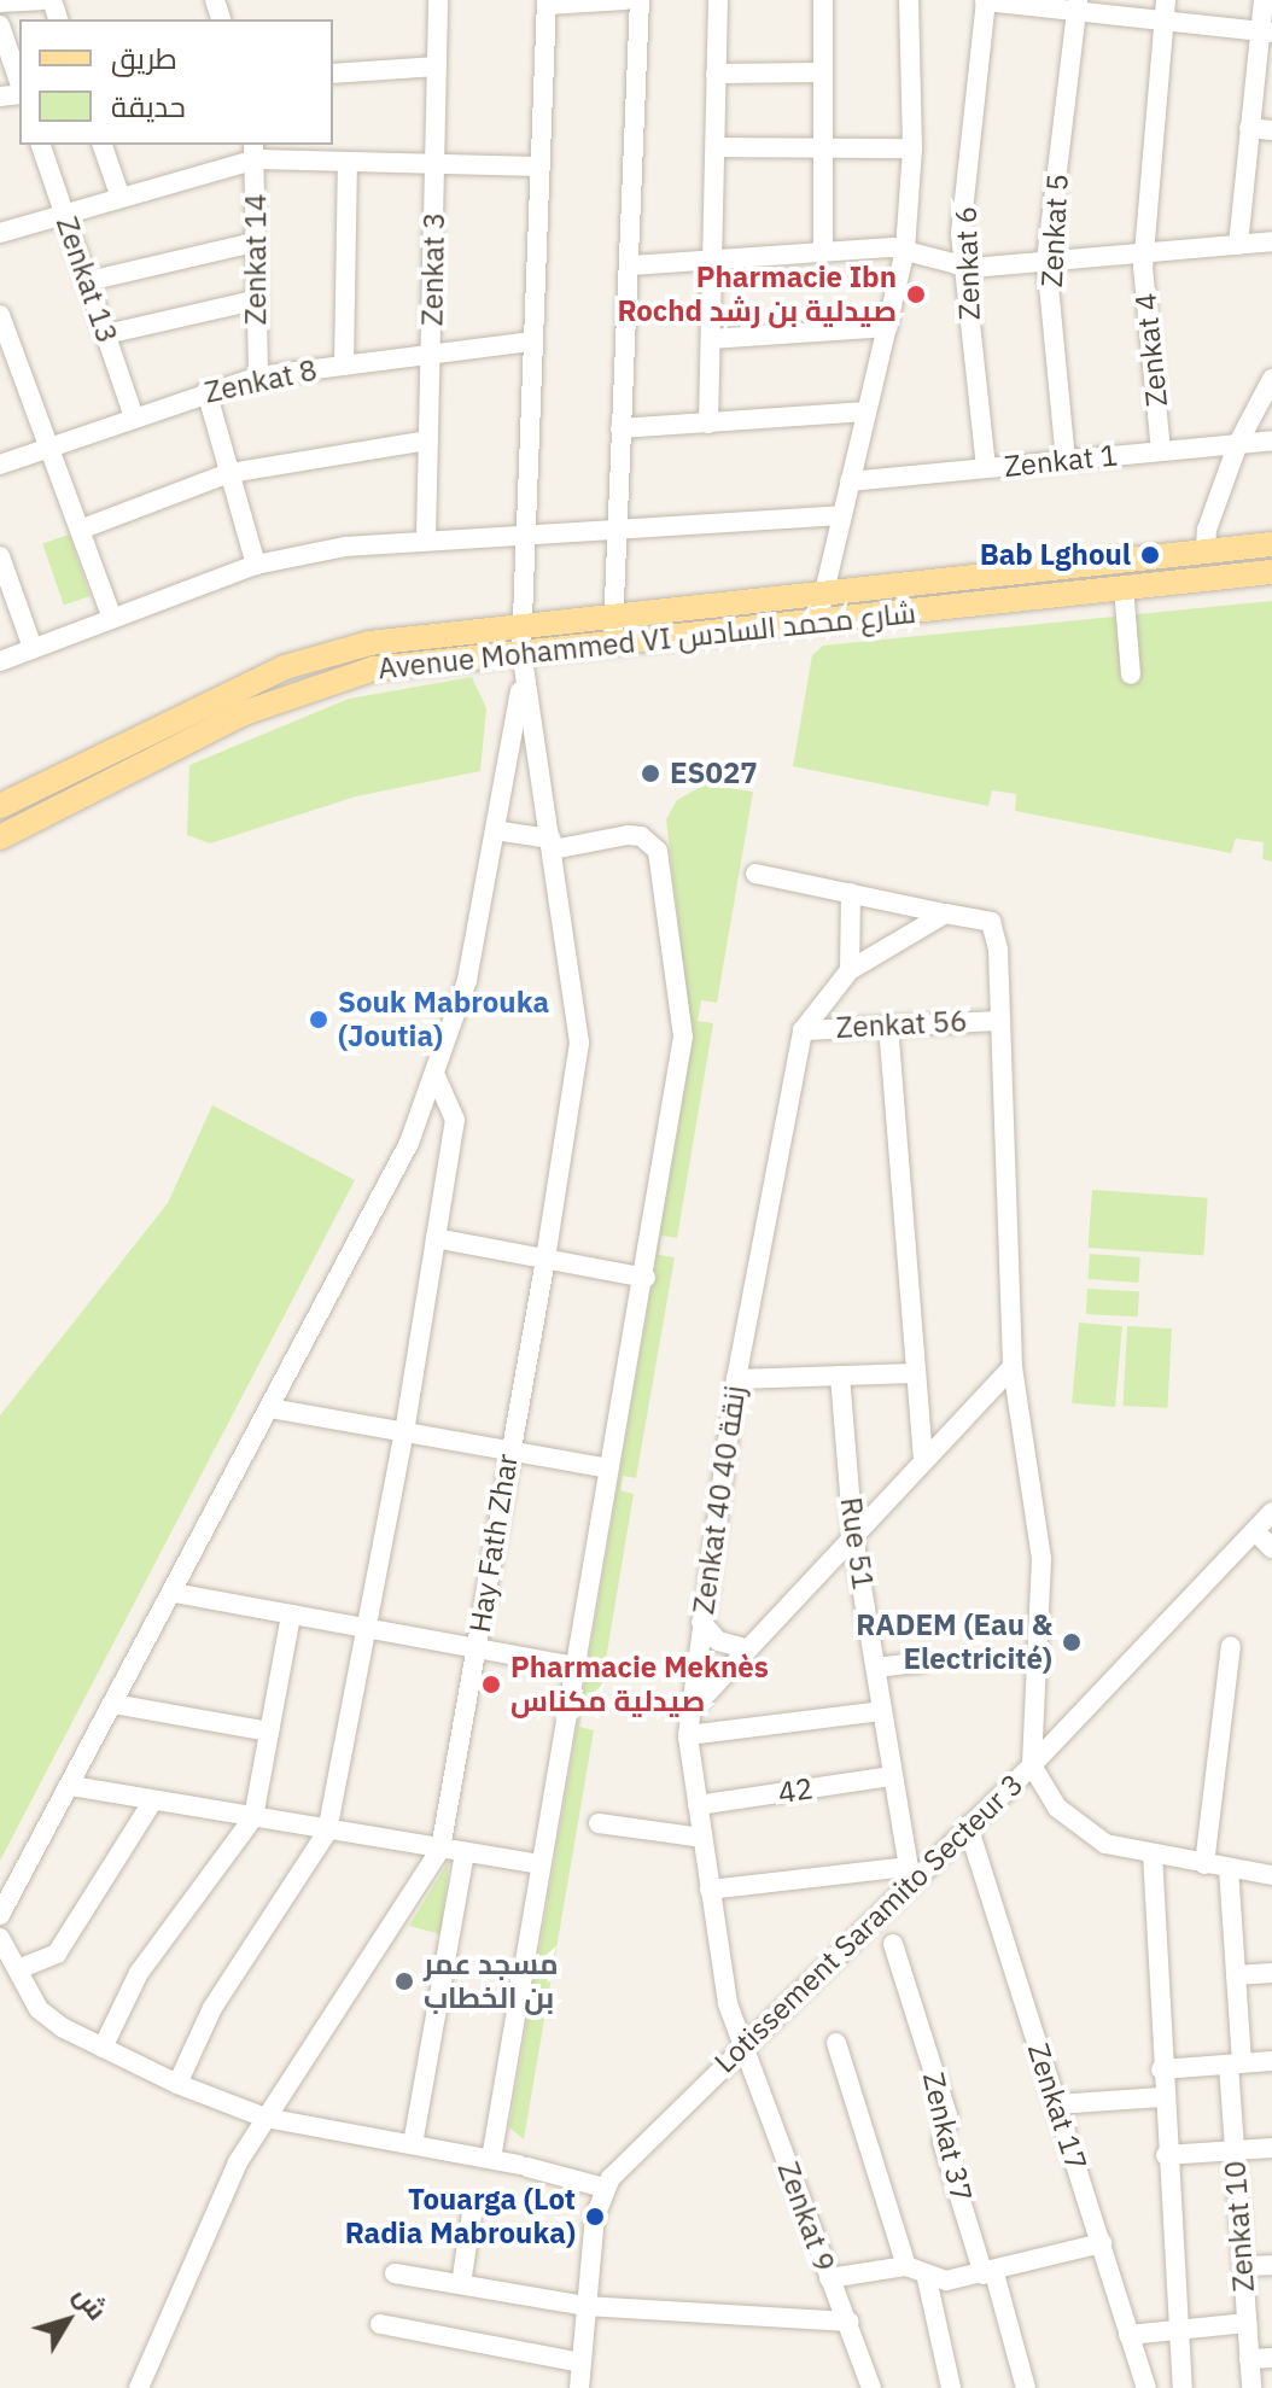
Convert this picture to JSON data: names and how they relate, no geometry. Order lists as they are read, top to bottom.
{
  "streets": {
    "main road": ["Avenue Mohammed VI شارع محمد السادس"],
    "street": [
      "Zenkat 5",
      "Zenkat 14",
      "Zenkat 6",
      "Zenkat 3",
      "Zenkat 13",
      "Zenkat 4",
      "Zenkat 8",
      "Zenkat 1",
      "Zenkat 56",
      "Zenkat 40 زنقة 40",
      "Hay Fath Zhar",
      "Rue 51",
      "42",
      "Lotissement Saramito Secteur 3",
      "Zenkat 17",
      "Zenkat 37",
      "Zenkat 9",
      "Zenkat 10"
    ]
  },
  "crossings": [
    ["Zenkat 5", "Zenkat 1"],
    ["Zenkat 14", "Zenkat 8"],
    ["Zenkat 6", "Zenkat 1"],
    ["Zenkat 3", "Zenkat 8"],
    ["Zenkat 13", "Zenkat 8"],
    ["Zenkat 4", "Zenkat 1"],
    ["Zenkat 8", "Hay Fath Zhar"],
    ["Avenue Mohammed VI شارع محمد السادس", "Hay Fath Zhar"],
    ["Zenkat 56", "Zenkat 40 زنقة 40"],
    ["Zenkat 40 زنقة 40", "42"],
    ["Zenkat 40 زنقة 40", "Lotissement Saramito Secteur 3"],
    ["Zenkat 40 زنقة 40", "Zenkat 9"],
    ["Rue 51", "42"],
    ["Rue 51", "Lotissement Saramito Secteur 3"],
    ["Lotissement Saramito Secteur 3", "Zenkat 17"],
    ["Lotissement Saramito Secteur 3", "Zenkat 9"]
  ],
  "places": [
    "Pharmacie Ibn Rochd صيدلية بن رشد",
    "Bab Lghoul",
    "ES027",
    "Souk Mabrouka (Joutia)",
    "RADEM (Eau & Electricité)",
    "Pharmacie Meknès صيدلية مكناس",
    "مسجد عمر بن الخطاب",
    "Touarga (Lot Radia Mabrouka)"
  ],
  "legend": ["طريق", "حديقة"],
  "north": "top right"
}
